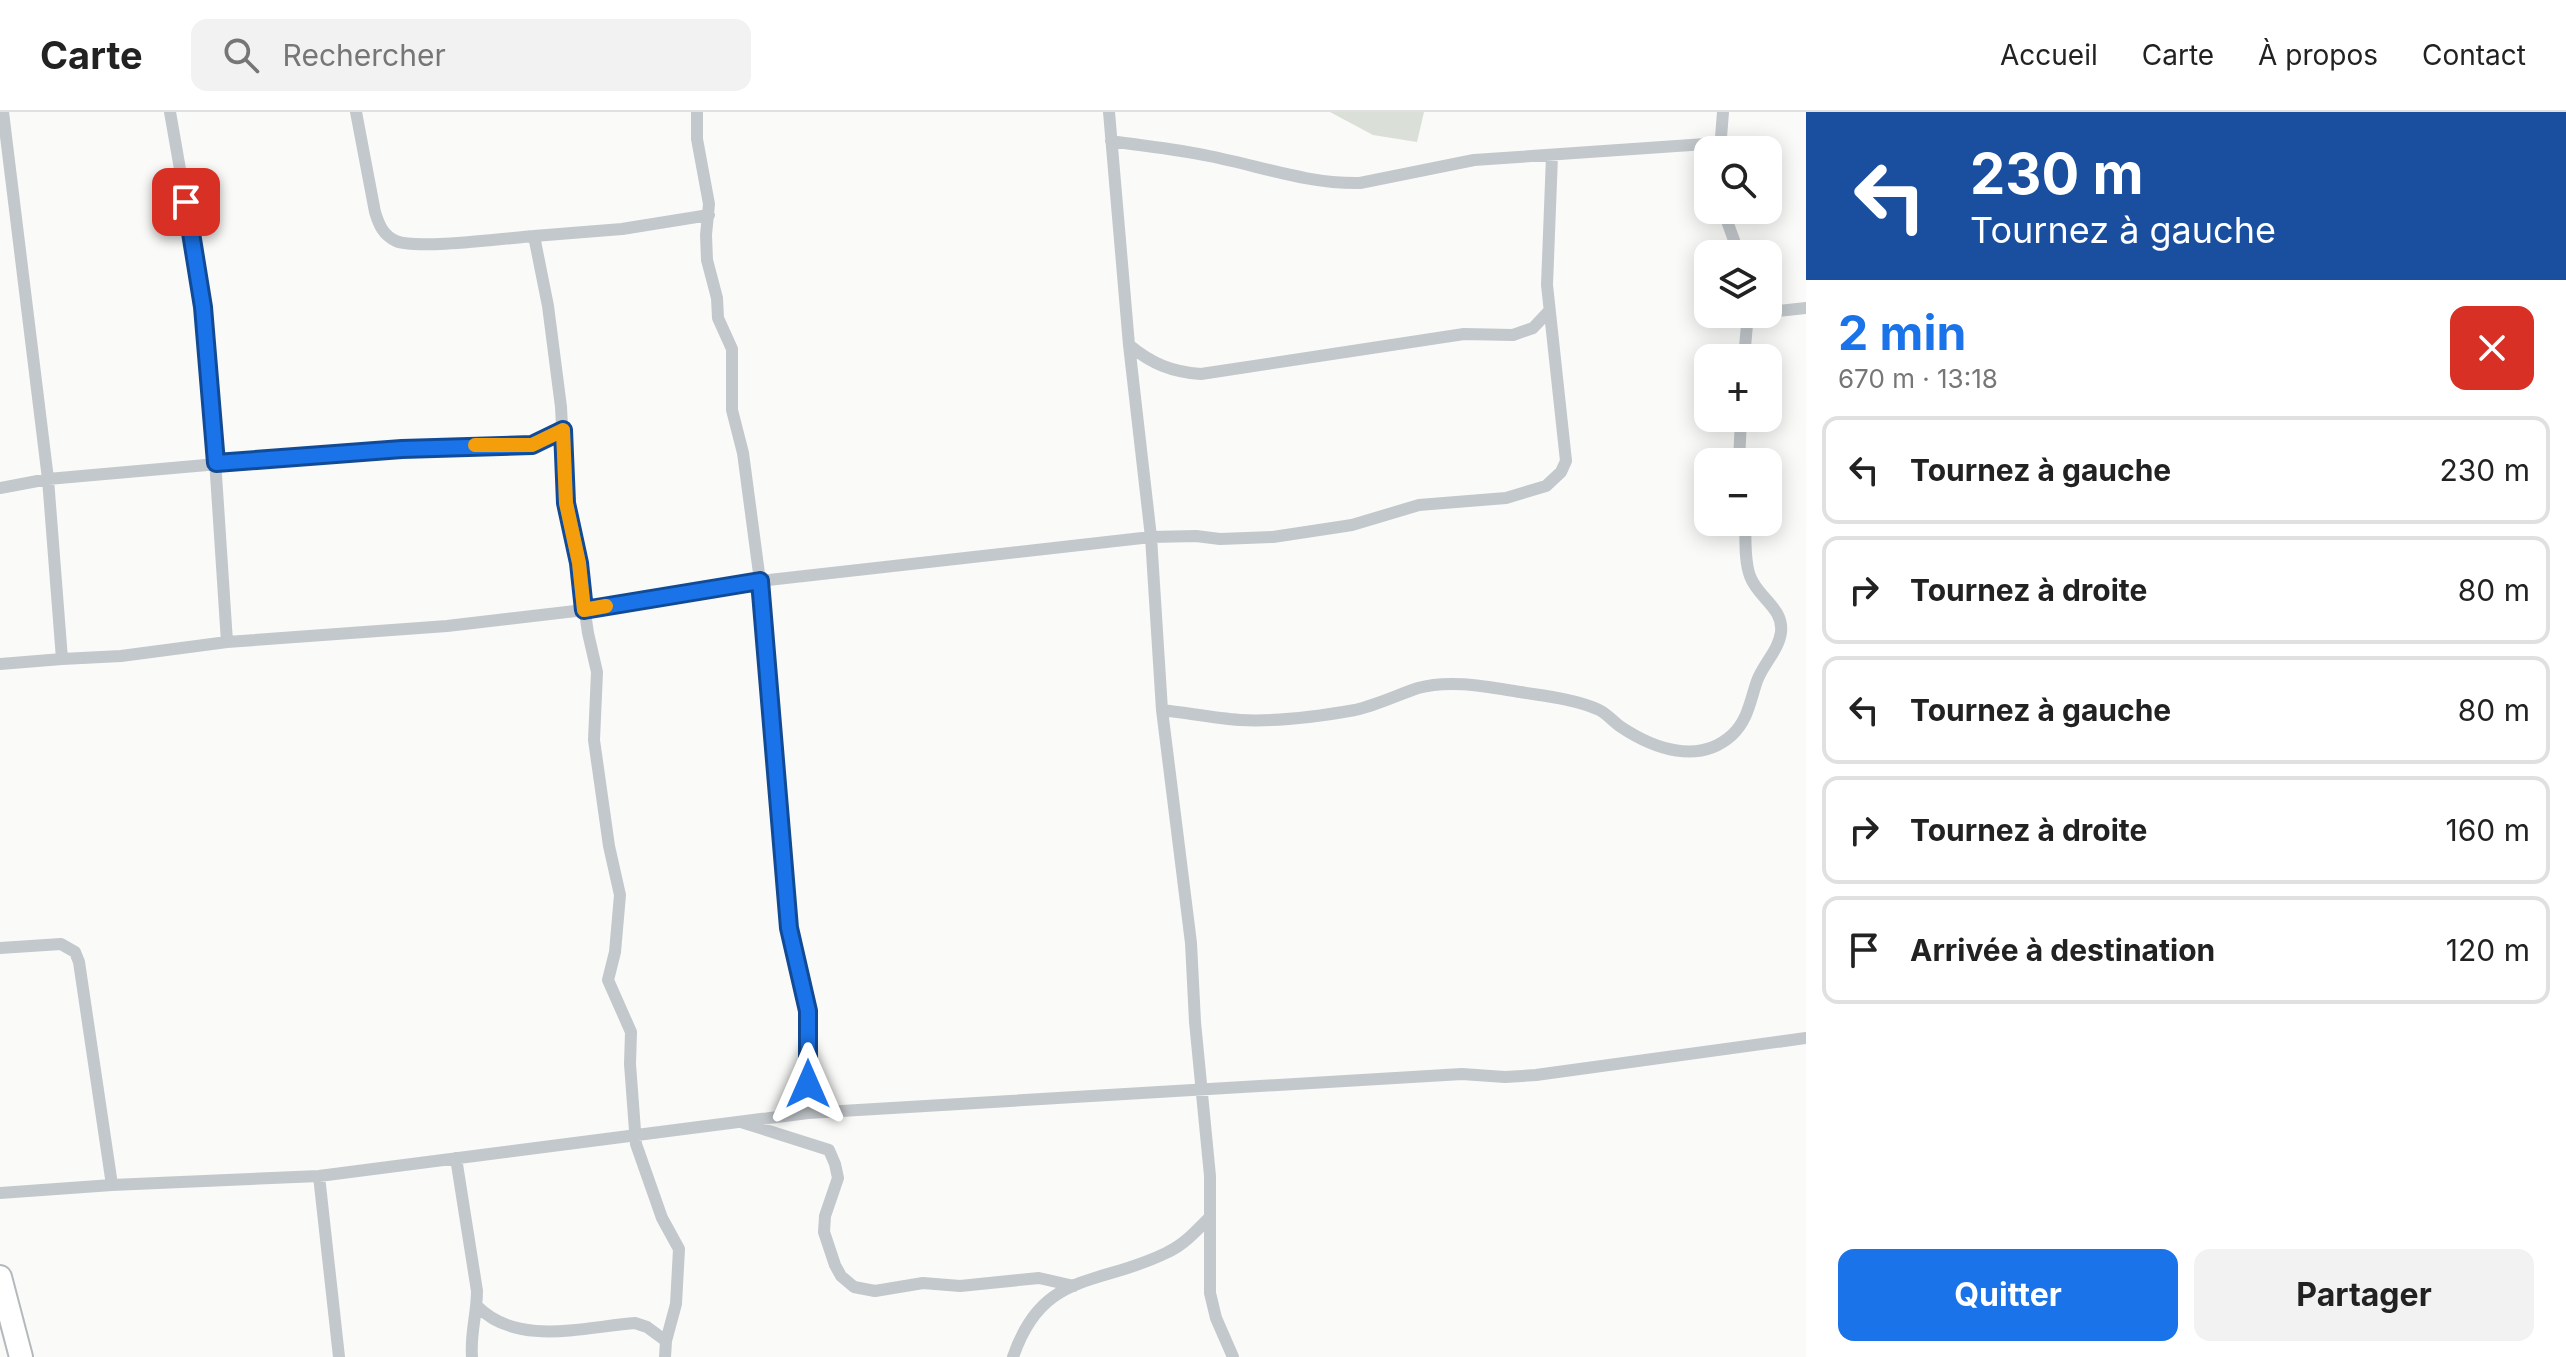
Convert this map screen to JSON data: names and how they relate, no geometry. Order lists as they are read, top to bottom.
{
  "page": {
    "header": "Carte",
    "search": "Rechercher",
    "nav": [
      "Accueil",
      "Carte",
      "À propos",
      "Contact"
    ],
    "turn": ["230 m", "Tournez à gauche"],
    "map_buttons": ["+", "−"],
    "heading": ["2 min", "670 m · 13:18"],
    "list": [
      {
        "name": "Tournez à gauche",
        "value": "230 m"
      },
      {
        "name": "Tournez à droite",
        "value": "80 m"
      },
      {
        "name": "Tournez à gauche",
        "value": "80 m"
      },
      {
        "name": "Tournez à droite",
        "value": "160 m"
      },
      {
        "name": "Arrivée à destination",
        "value": "120 m"
      }
    ],
    "buttons": ["Quitter", "Partager"]
  }
}
